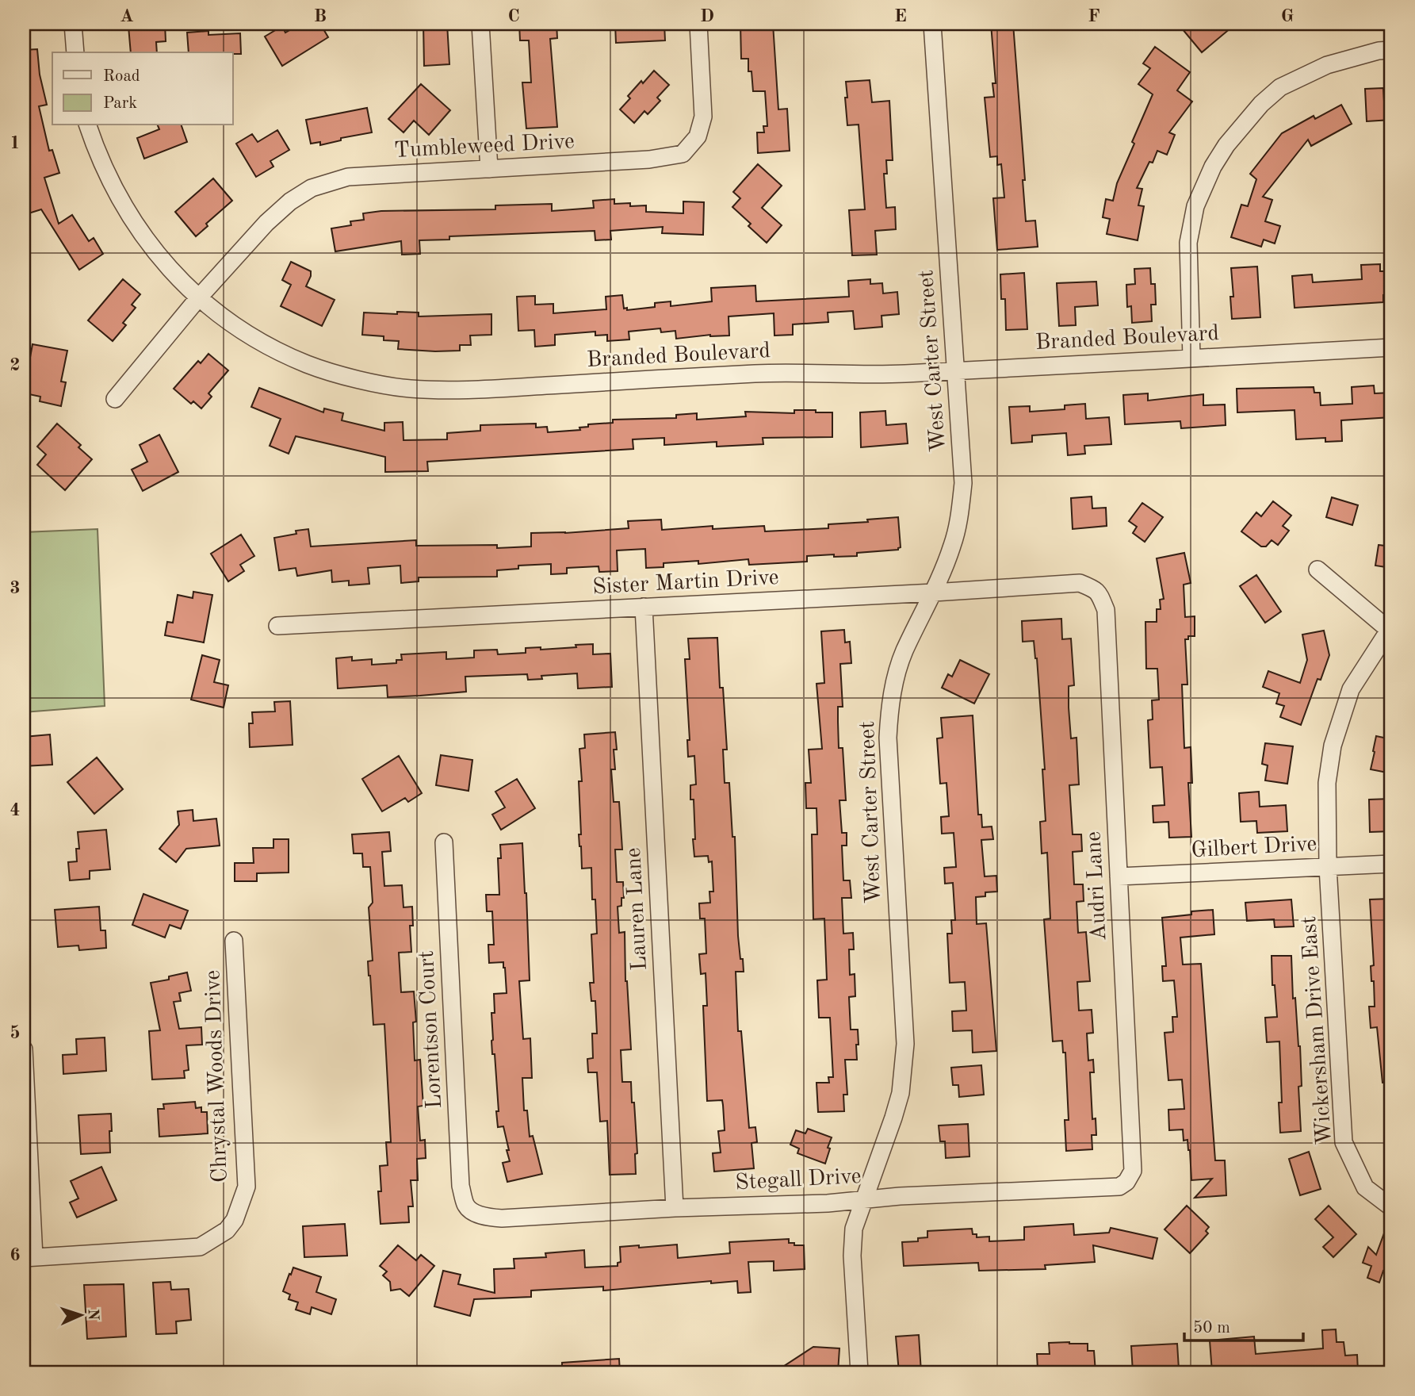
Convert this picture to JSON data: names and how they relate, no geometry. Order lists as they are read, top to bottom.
{
  "streets": {
    "street": [
      "Tumbleweed Drive",
      "Branded Boulevard",
      "West Carter Street",
      "Sister Martin Drive",
      "Gilbert Drive",
      "Audri Lane",
      "Lauren Lane",
      "Lorentson Court",
      "Wickersham Drive East",
      "Chrystal Woods Drive",
      "Stegall Drive"
    ]
  },
  "crossings": [
    ["Tumbleweed Drive", "Branded Boulevard"],
    ["Branded Boulevard", "West Carter Street"],
    ["West Carter Street", "Sister Martin Drive"],
    ["West Carter Street", "Stegall Drive"],
    ["Sister Martin Drive", "Audri Lane"],
    ["Sister Martin Drive", "Lauren Lane"],
    ["Gilbert Drive", "Audri Lane"],
    ["Gilbert Drive", "Wickersham Drive East"],
    ["Audri Lane", "Stegall Drive"],
    ["Lauren Lane", "Stegall Drive"],
    ["Lorentson Court", "Stegall Drive"]
  ],
  "legend": ["Road", "Park"],
  "scale_bar": "50 m",
  "north": "right",
  "grid": {
    "columns": [
      "A",
      "B",
      "C",
      "D",
      "E",
      "F",
      "G"
    ],
    "rows": [
      "1",
      "2",
      "3",
      "4",
      "5",
      "6"
    ]
  }
}
